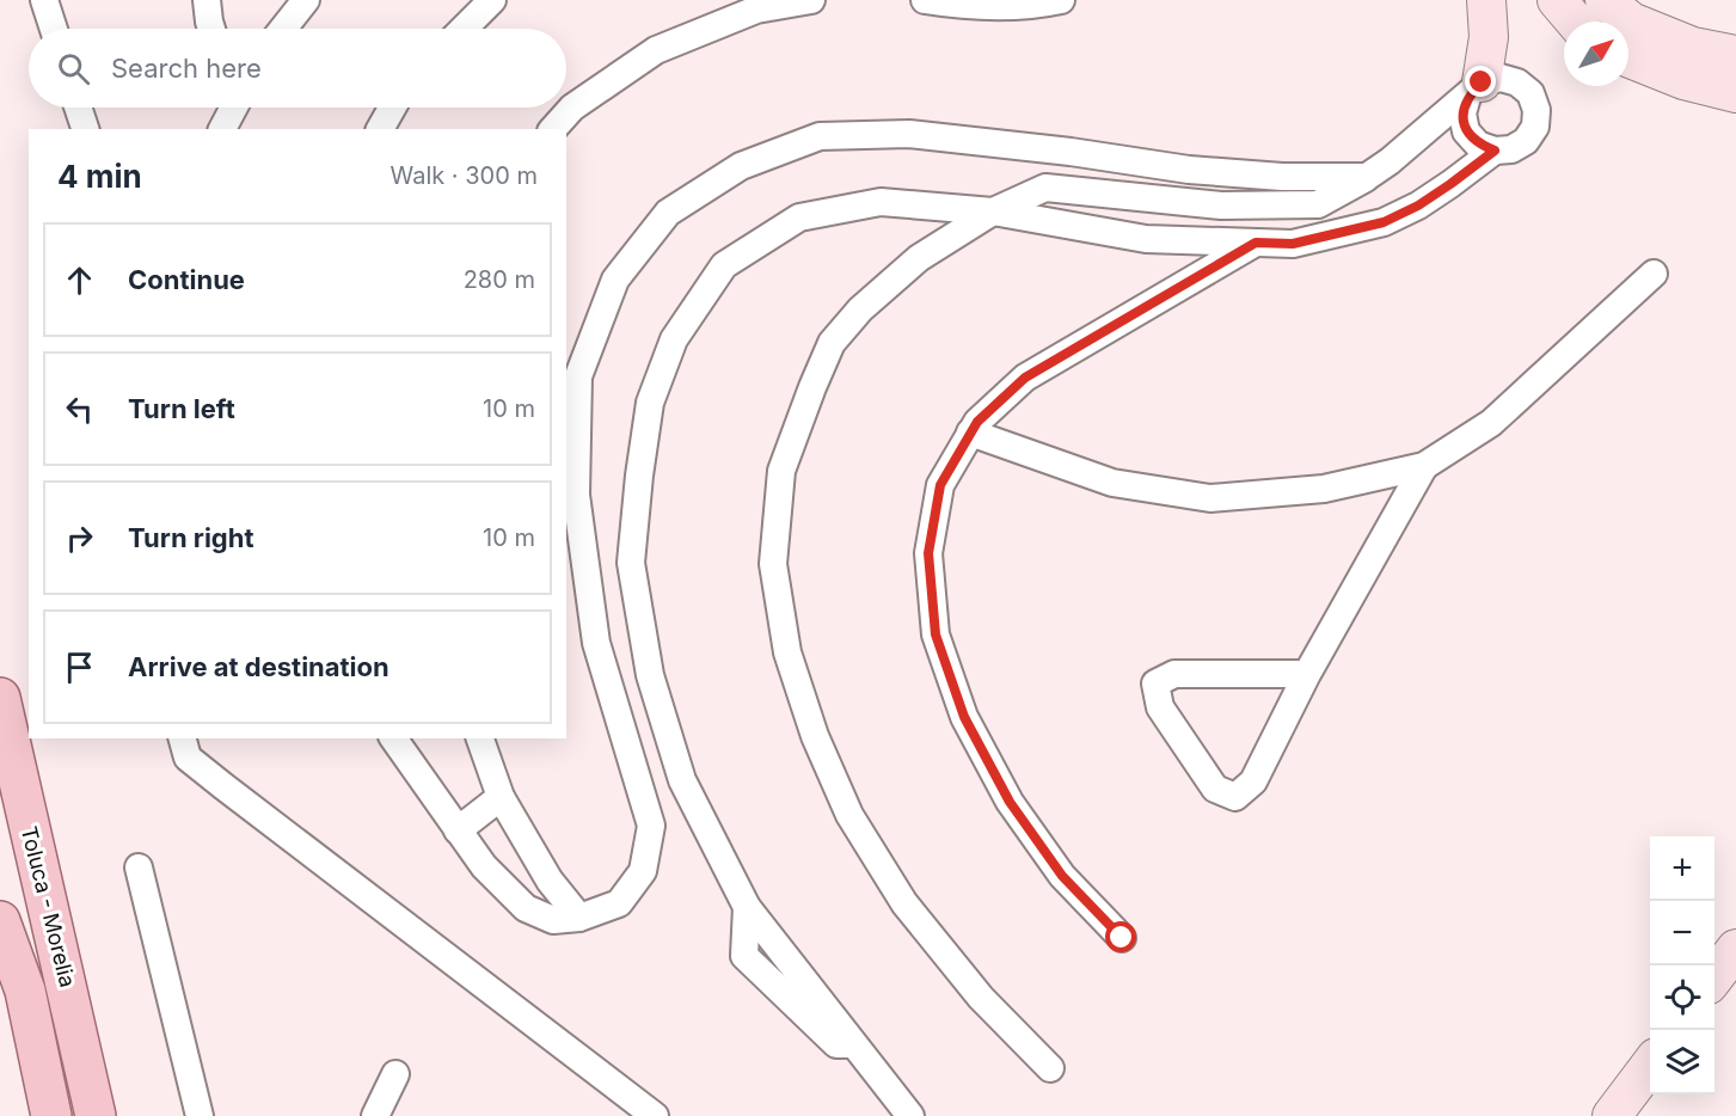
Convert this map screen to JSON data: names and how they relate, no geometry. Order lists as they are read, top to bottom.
{
  "streets": {
    "main road": ["Toluca - Morelia"]
  },
  "north": "top right",
  "page": {
    "search": "Search here",
    "heading": ["4 min", "Walk · 300 m"],
    "list": [
      ["Continue", "280 m"],
      ["Turn left", "10 m"],
      ["Turn right", "10 m"],
      "Arrive at destination"
    ],
    "map_buttons": ["+", "−"]
  }
}
